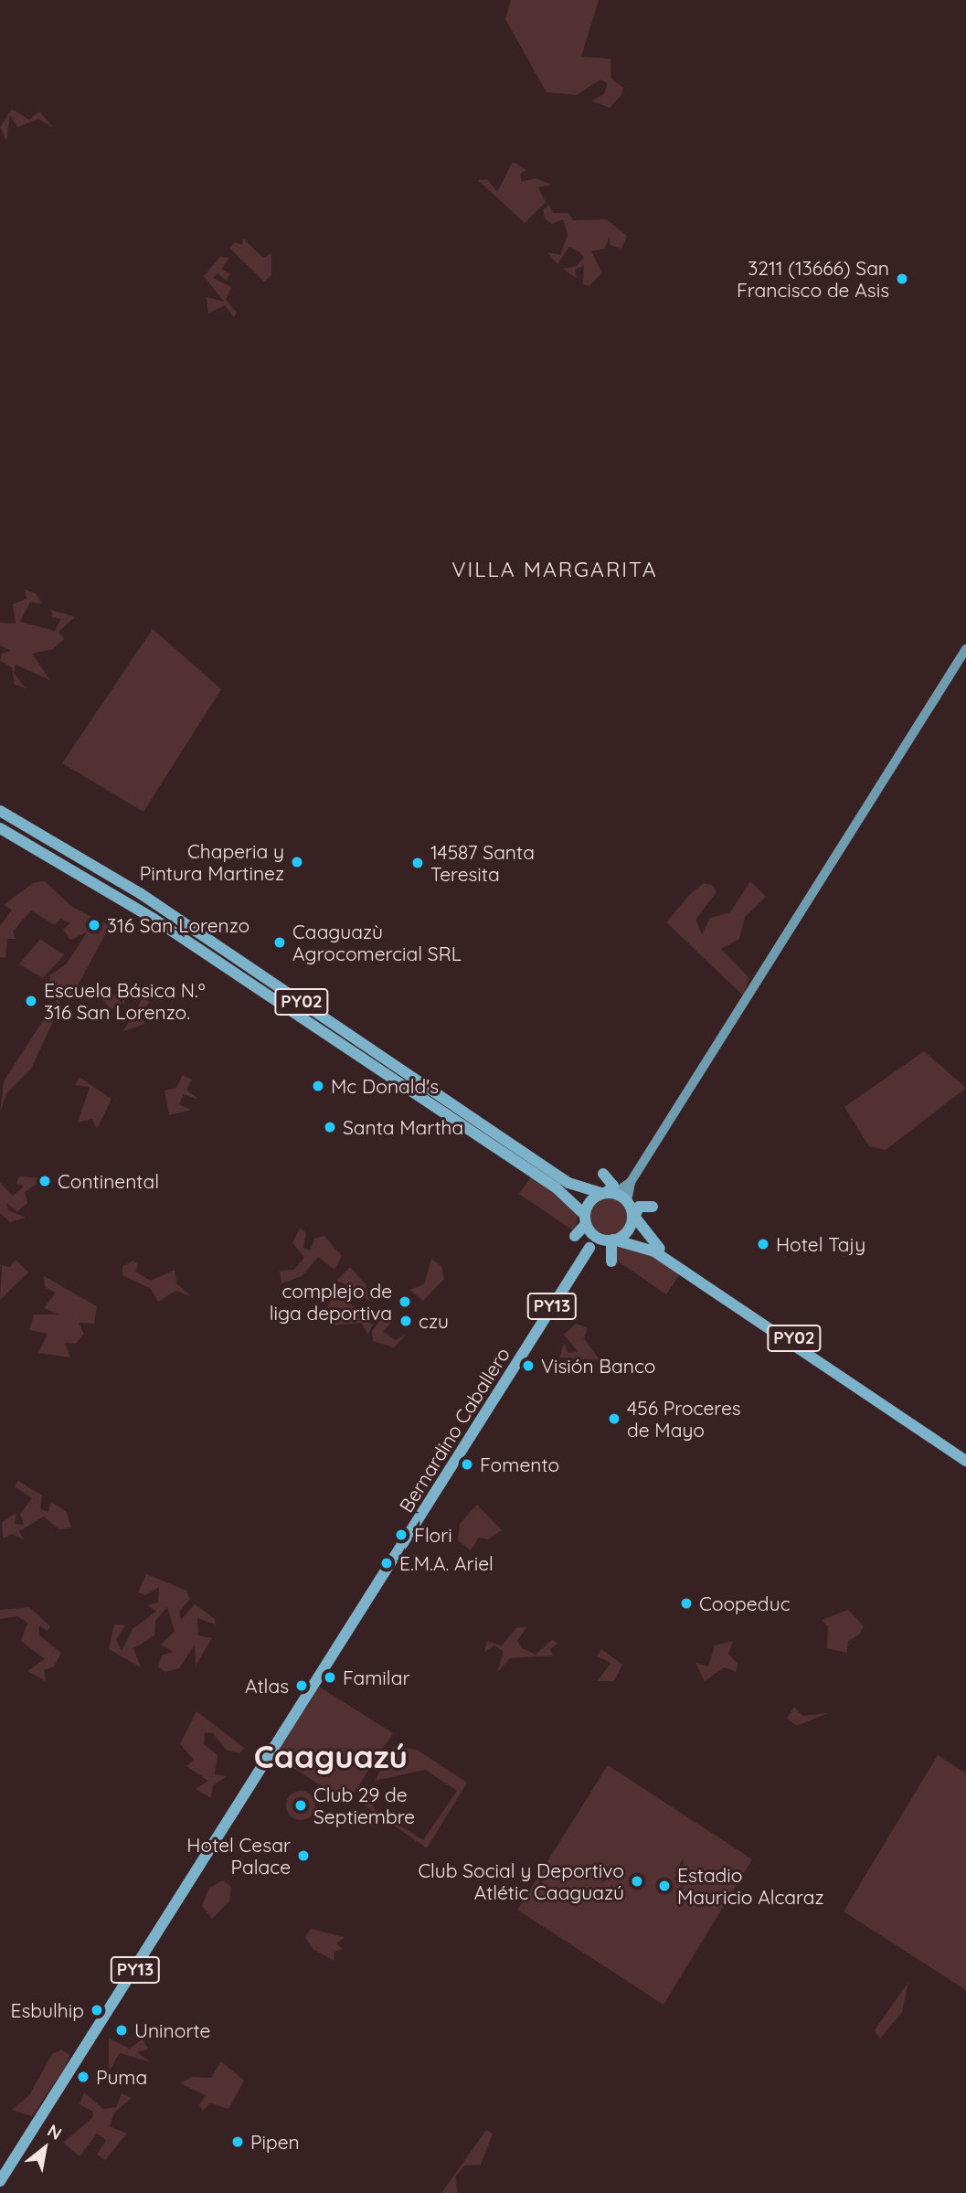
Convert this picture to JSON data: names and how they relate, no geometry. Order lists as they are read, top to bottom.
{
  "streets": {
    "highway": ["PY02", "PY13", "Bernardino Caballero"]
  },
  "districts": ["VILLA MARGARITA", "Caaguazú"],
  "places": [
    "3211 (13666) San Francisco de Asis",
    "Chaperia y Pintura Martinez",
    "14587 Santa Teresita",
    "316 San Lorenzo",
    "Caaguazù Agrocomercial SRL",
    "Escuela Básica N.º 316 San Lorenzo.",
    "Mc Donald's",
    "Santa Martha",
    "Continental",
    "Hotel Tajy",
    "complejo de liga deportiva",
    "czu",
    "Visión Banco",
    "456 Proceres de Mayo",
    "Fomento",
    "Flori",
    "E.M.A. Ariel",
    "Coopeduc",
    "Familar",
    "Atlas",
    "Club 29 de Septiembre",
    "Hotel Cesar Palace",
    "Club Social y Deportivo Atlétic Caaguazú",
    "Estadio Mauricio Alcaraz",
    "Esbulhip",
    "Uninorte",
    "Puma",
    "Pipen"
  ],
  "north": "top right"
}
